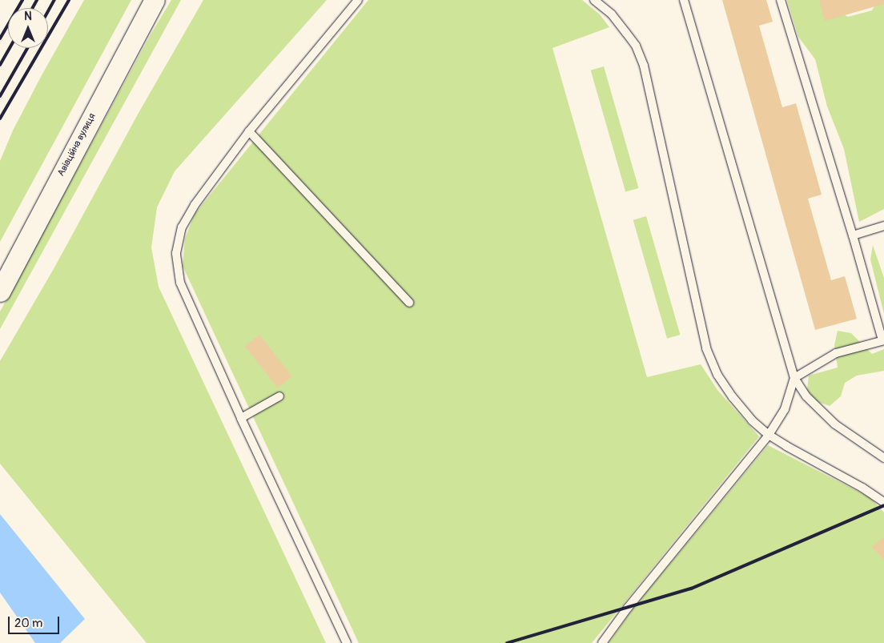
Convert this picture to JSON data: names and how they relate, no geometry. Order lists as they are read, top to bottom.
{
  "streets": {
    "street": ["Авіаційна вулиця"]
  },
  "scale_bar": "20 m",
  "north": "top"
}
